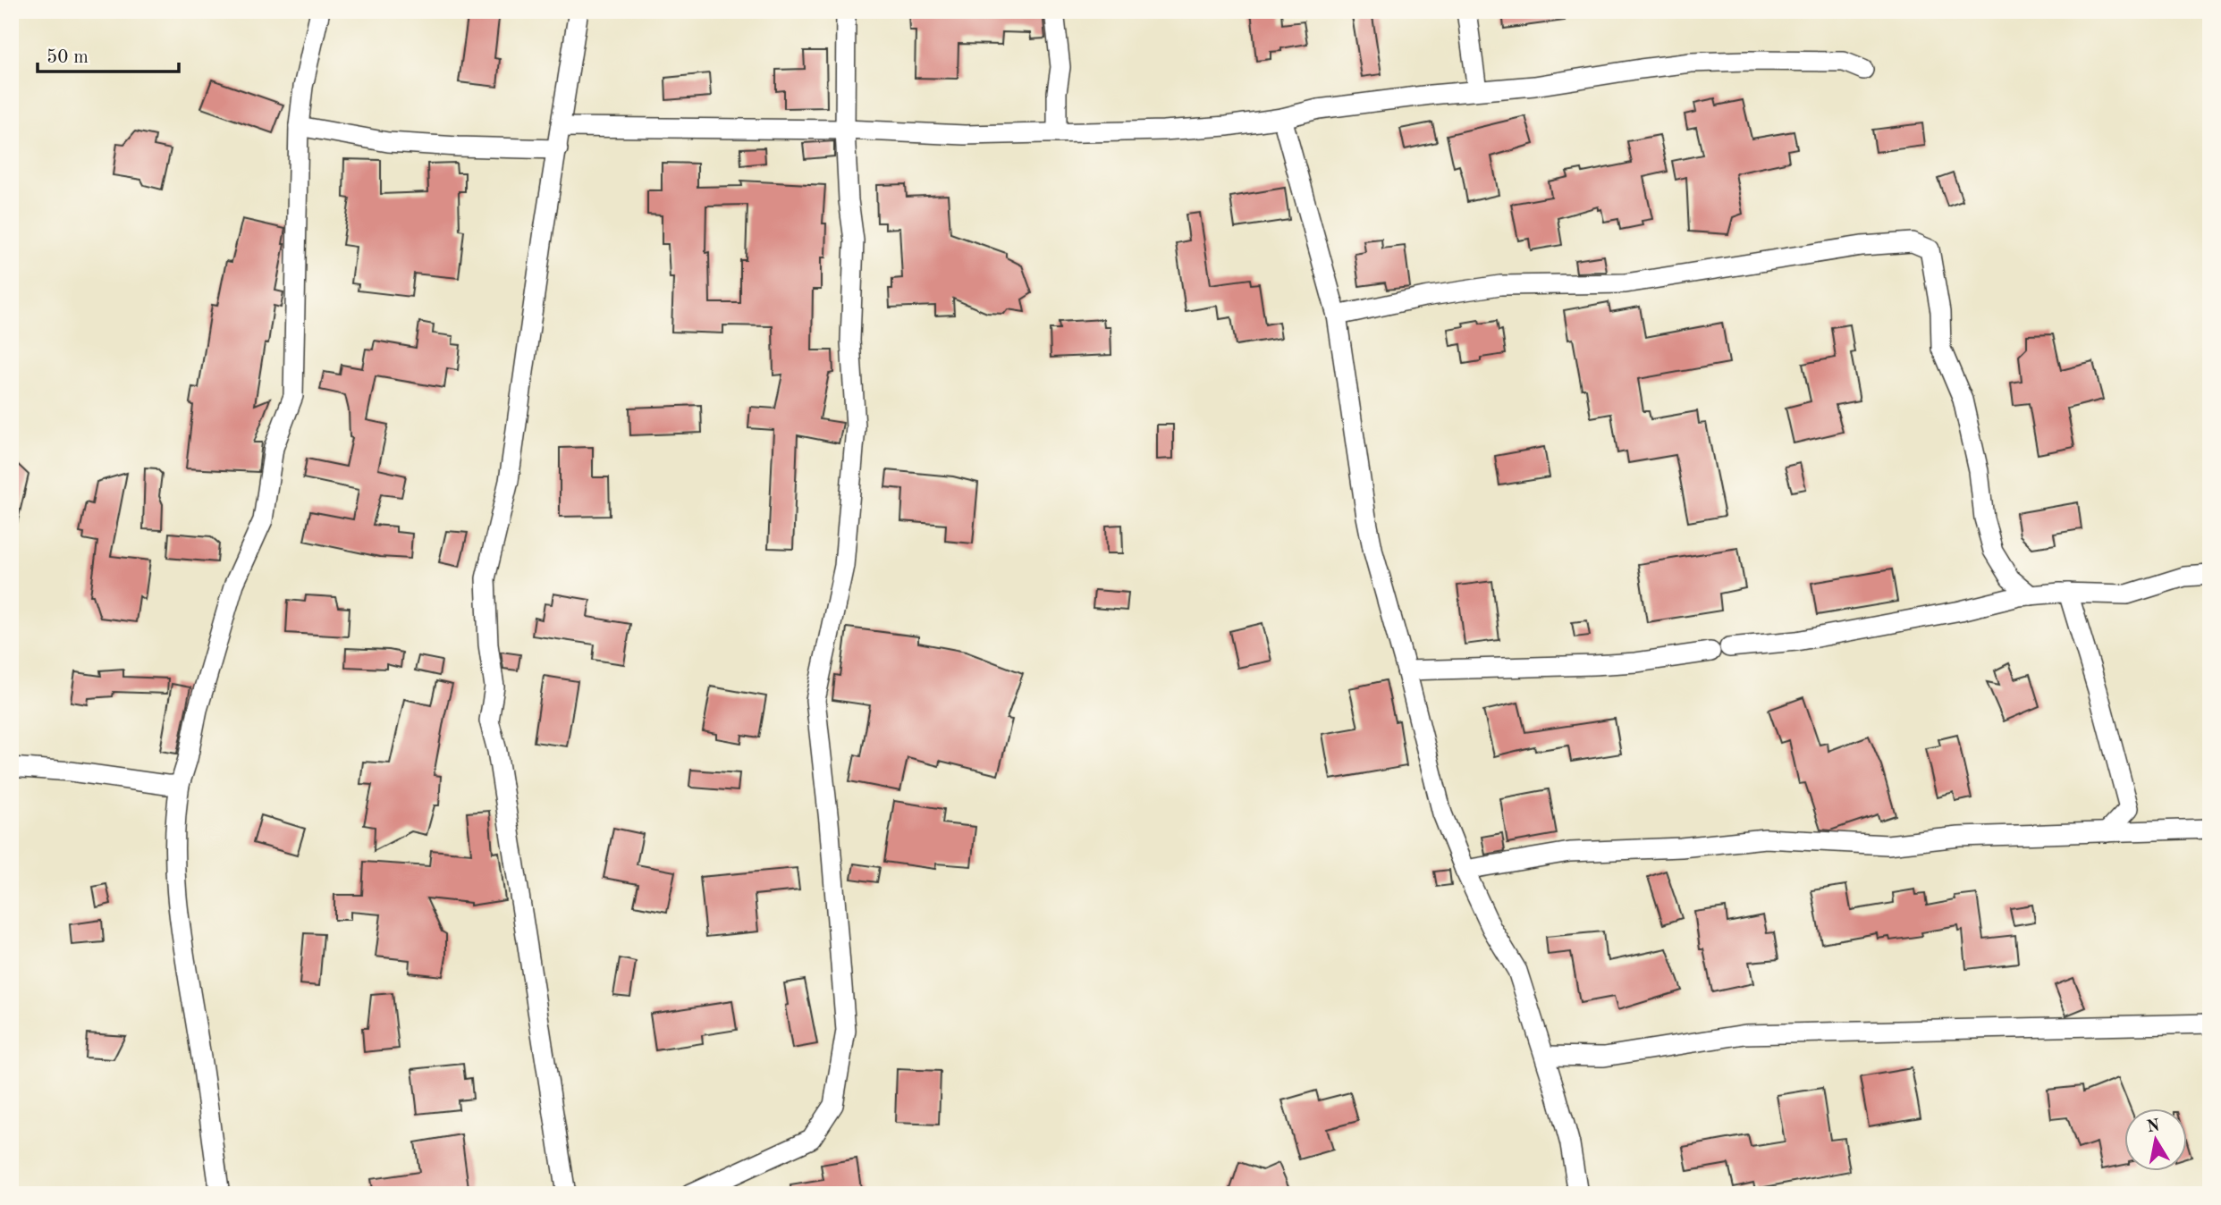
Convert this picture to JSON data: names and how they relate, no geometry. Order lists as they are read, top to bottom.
{
  "scale_bar": "50 m",
  "north": "top"
}
